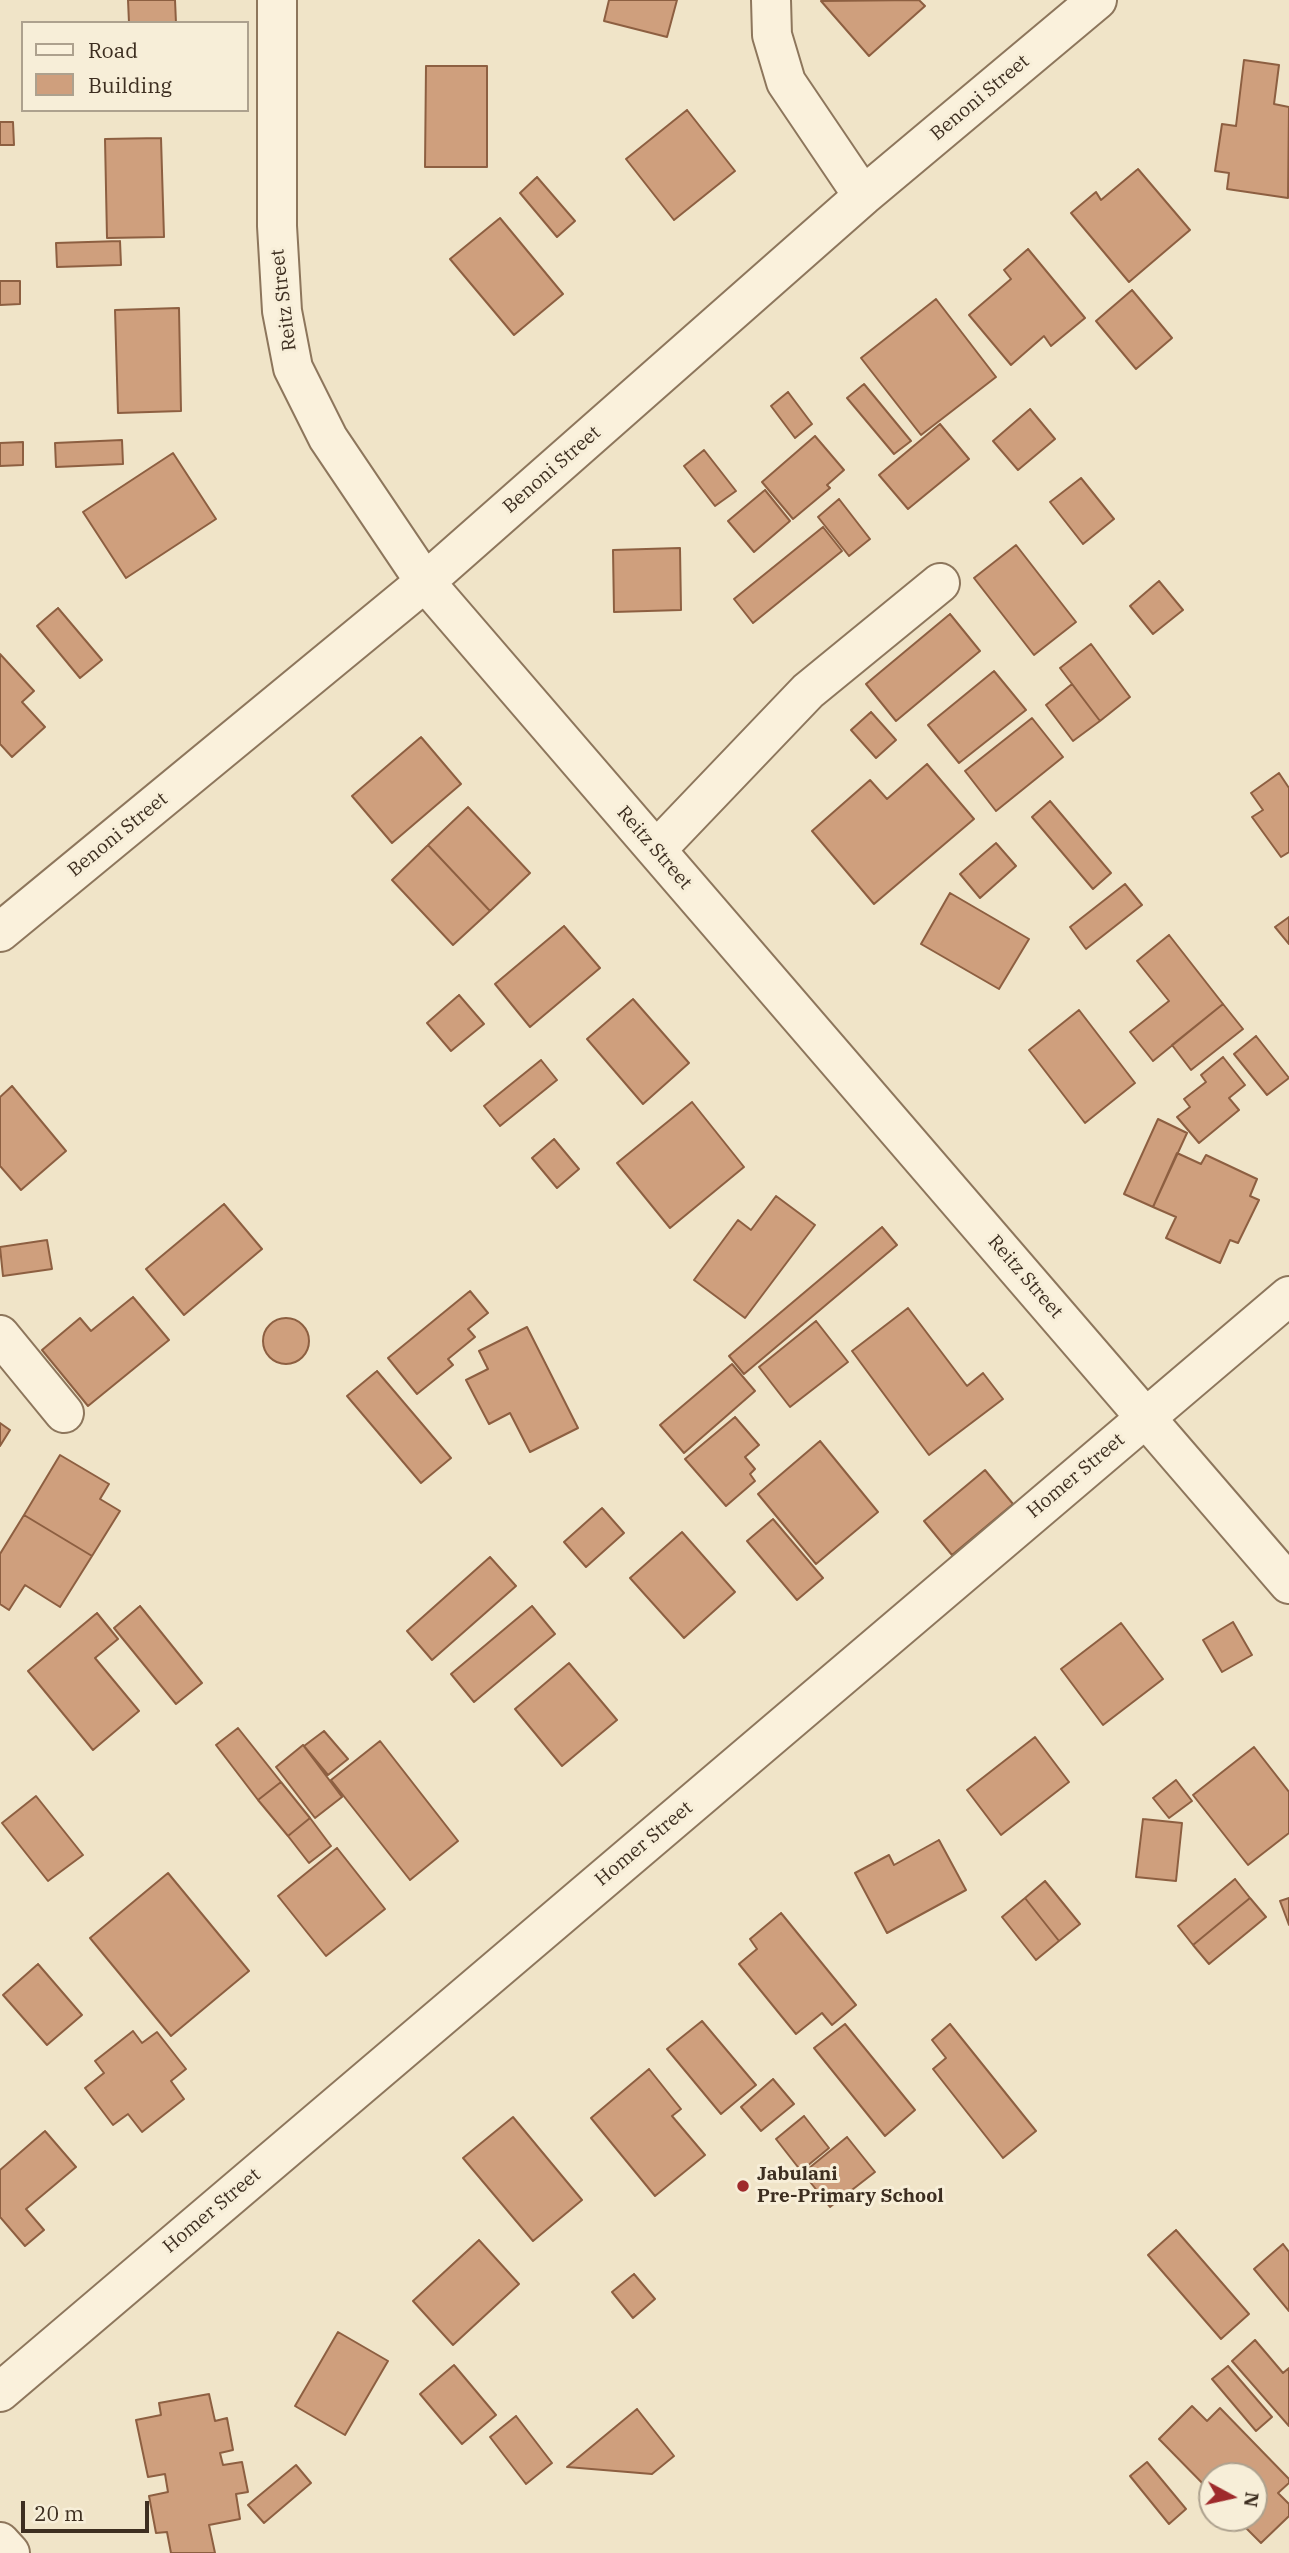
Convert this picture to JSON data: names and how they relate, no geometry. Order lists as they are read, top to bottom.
{
  "streets": {
    "street": ["Benoni Street", "Reitz Street", "Homer Street"]
  },
  "crossings": [
    ["Benoni Street", "Reitz Street"],
    ["Reitz Street", "Homer Street"]
  ],
  "places": ["Jabulani Pre-Primary School"],
  "legend": ["Road", "Building"],
  "scale_bar": "20 m",
  "north": "right"
}
